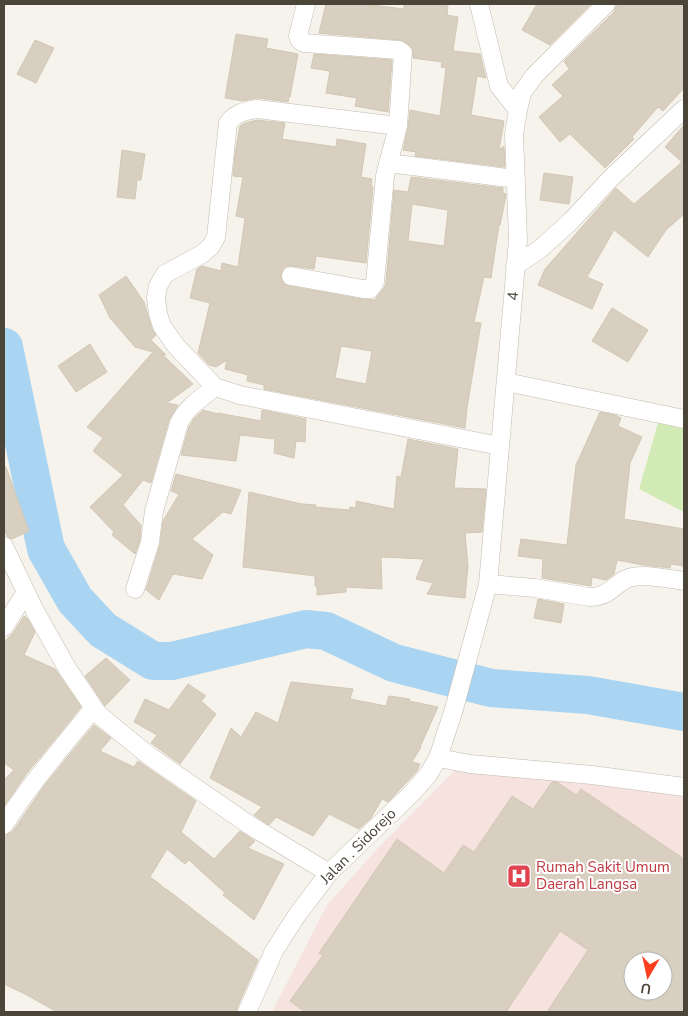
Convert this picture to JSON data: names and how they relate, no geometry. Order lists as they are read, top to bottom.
{
  "streets": {
    "street": ["4", "Jalan . Sidorejo"]
  },
  "crossings": [
    ["4", "Jalan . Sidorejo"]
  ],
  "places": {
    "hospital": ["Rumah Sakit Umum Daerah Langsa"]
  },
  "north": "bottom"
}
